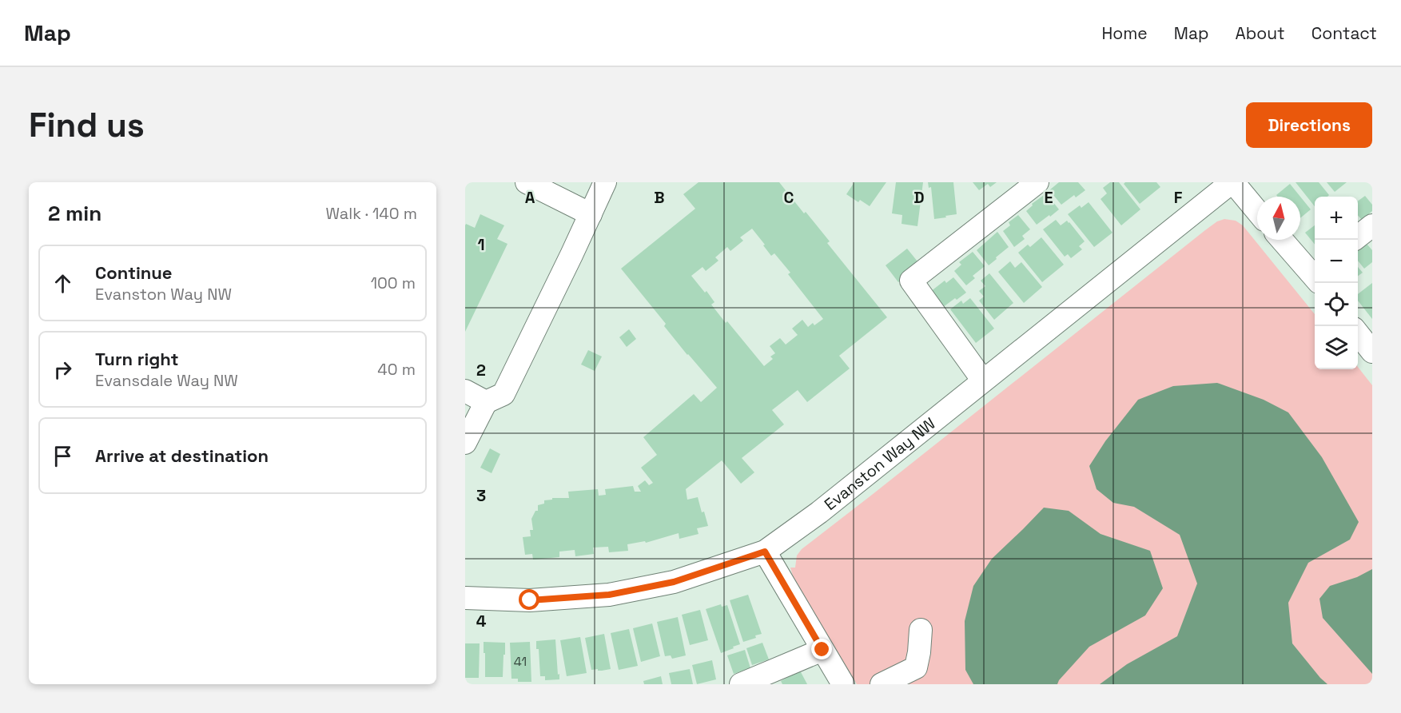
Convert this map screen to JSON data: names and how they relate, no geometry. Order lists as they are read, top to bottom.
{
  "streets": {
    "street": ["Evanston Way NW"]
  },
  "house_numbers": ["41"],
  "north": "top",
  "page": {
    "header": "Map",
    "nav": [
      "Home",
      "Map",
      "About",
      "Contact"
    ],
    "buttons": "Directions",
    "title": "Find us",
    "heading": ["2 min", "Walk · 140 m"],
    "map_buttons": ["+", "−"],
    "list": [
      ["Continue", "Evanston Way NW", "100 m"],
      ["Turn right", "Evansdale Way NW", "40 m"],
      "Arrive at destination"
    ]
  },
  "grid": {
    "columns": [
      "A",
      "B",
      "C",
      "D",
      "E",
      "F"
    ],
    "rows": [
      "1",
      "2",
      "3",
      "4"
    ]
  }
}
